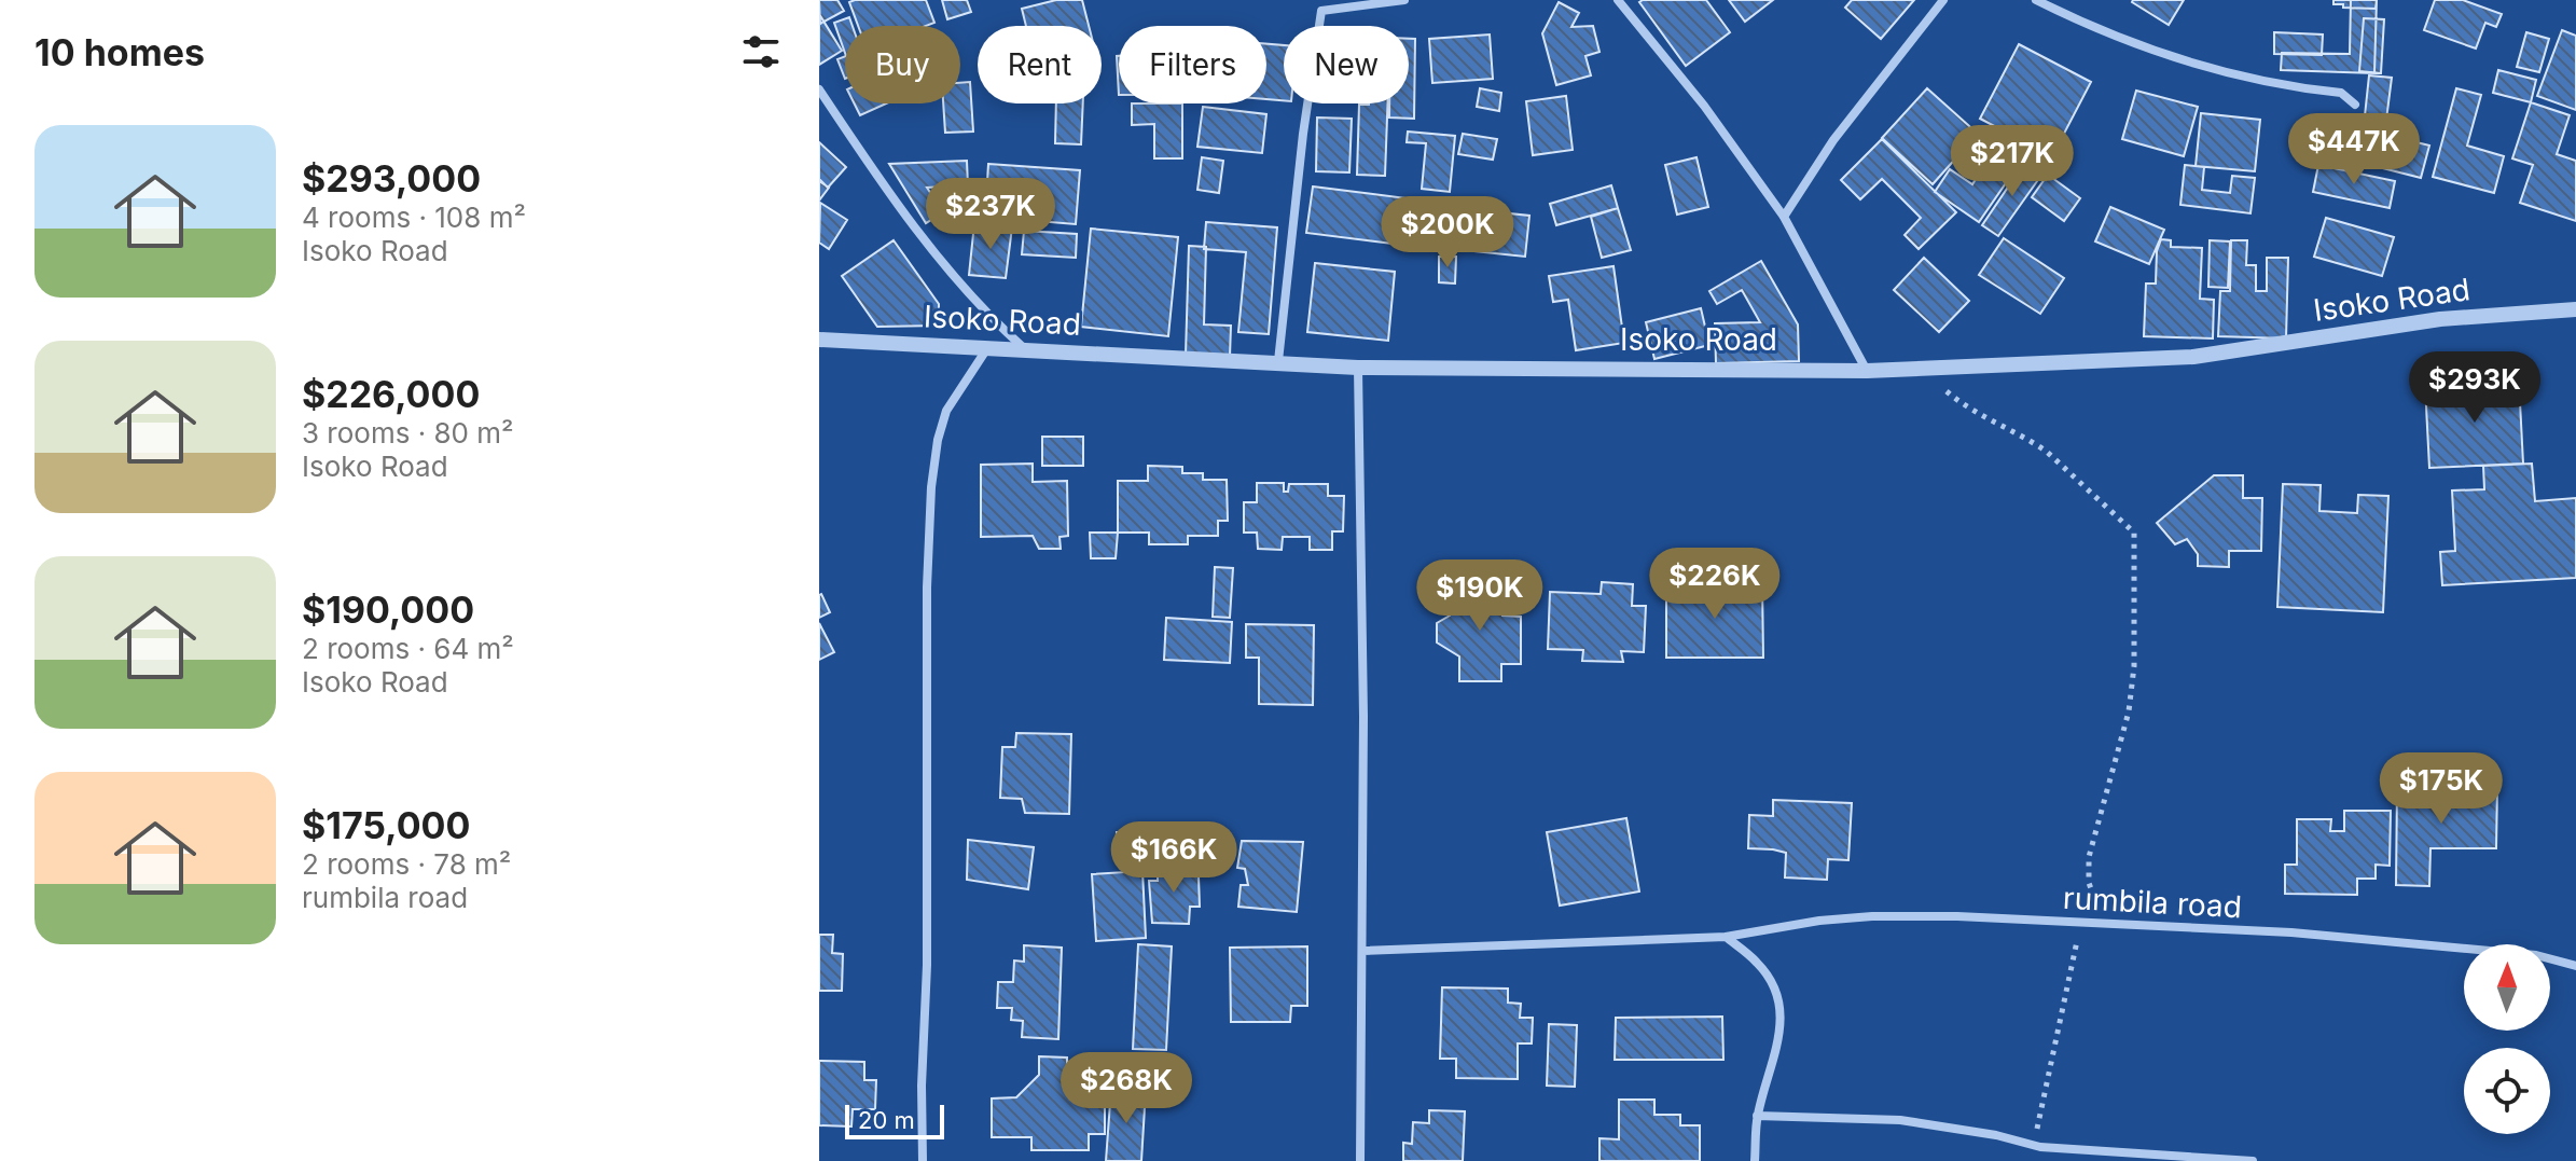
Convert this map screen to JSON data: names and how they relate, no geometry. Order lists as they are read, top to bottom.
{
  "streets": {
    "street": ["Isoko Road", "rumbila road"]
  },
  "scale_bar": "20 m",
  "north": "top",
  "page": {
    "heading": "10 homes",
    "chip": [
      "Buy",
      "Rent",
      "Filters",
      "New"
    ],
    "list": [
      {
        "name": "$293,000",
        "note": "4 rooms · 108 m² · Isoko Road"
      },
      {
        "name": "$226,000",
        "note": "3 rooms · 80 m² · Isoko Road"
      },
      {
        "name": "$190,000",
        "note": "2 rooms · 64 m² · Isoko Road"
      },
      {
        "name": "$175,000",
        "note": "2 rooms · 78 m² · rumbila road"
      }
    ],
    "price": [
      "$447K",
      "$217K",
      "$237K",
      "$200K",
      "$293K",
      "$226K",
      "$190K",
      "$175K",
      "$166K",
      "$268K"
    ],
    "scale": "20 m"
  }
}
